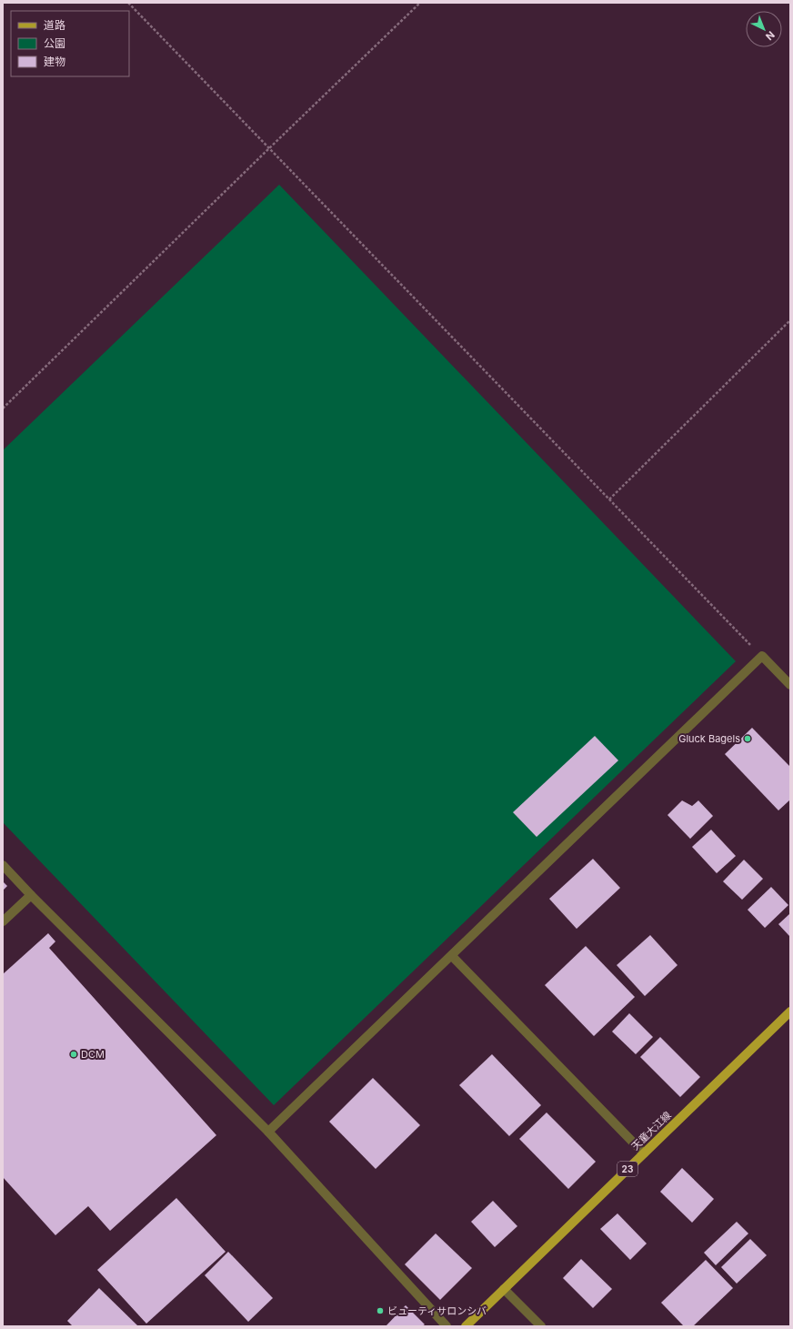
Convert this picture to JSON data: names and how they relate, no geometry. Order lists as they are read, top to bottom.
{
  "streets": {
    "main road": ["天童大江線", "23"]
  },
  "places": ["Gluck Bagels", "DCM", "ビューティサロンシバ"],
  "legend": ["道路", "公園", "建物"],
  "north": "bottom right"
}
